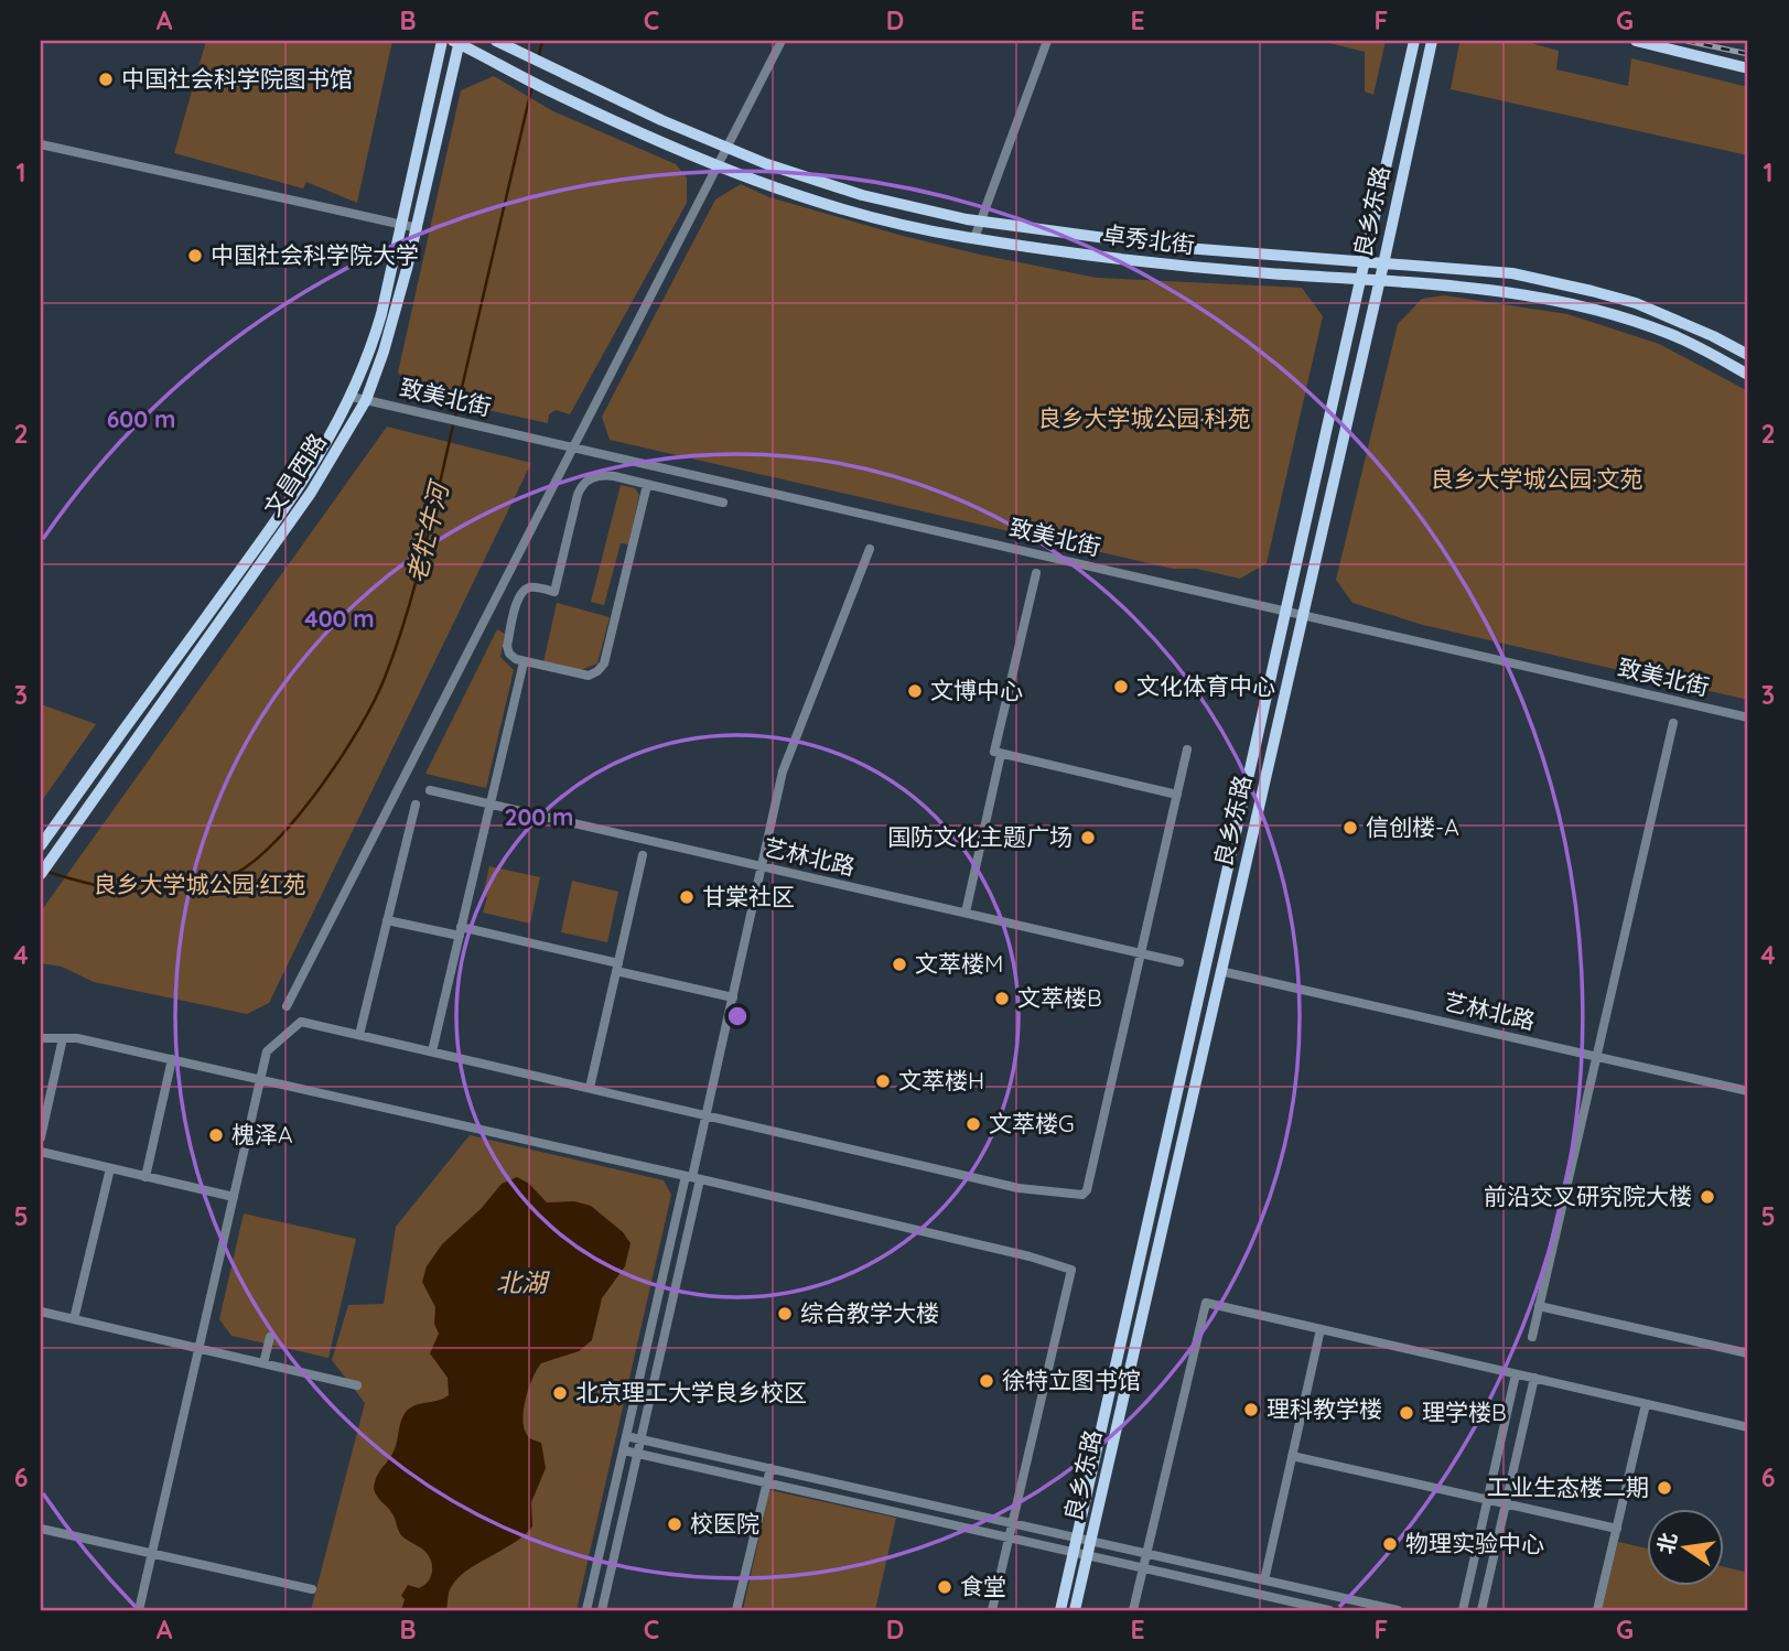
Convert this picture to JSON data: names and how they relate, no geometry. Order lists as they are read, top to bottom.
{
  "streets": {
    "main road": ["良乡东路", "卓秀北街", "文昌西路"],
    "street": ["致美北街", "艺林北路"]
  },
  "crossings": [
    ["良乡东路", "卓秀北街"],
    ["良乡东路", "致美北街"],
    ["良乡东路", "艺林北路"],
    ["卓秀北街", "文昌西路"],
    ["致美北街", "文昌西路"]
  ],
  "water": ["老牤牛河", "北湖"],
  "parks": ["良乡大学城公园·科苑", "良乡大学城公园·文苑", "良乡大学城公园·红苑"],
  "places": [
    "中国社会科学院图书馆",
    "中国社会科学院大学",
    "文化体育中心",
    "文博中心",
    "信创楼-A",
    "国防文化主题广场",
    "甘棠社区",
    "文萃楼M",
    "文萃楼B",
    "文萃楼H",
    "文萃楼G",
    "槐泽A",
    "前沿交叉研究院大楼",
    "综合教学大楼",
    "徐特立图书馆",
    "北京理工大学良乡校区",
    "理科教学楼",
    "理学楼B",
    "工业生态楼二期",
    "校医院",
    "物理实验中心",
    "食堂"
  ],
  "north": "left",
  "grid": {
    "columns": [
      "A",
      "B",
      "C",
      "D",
      "E",
      "F",
      "G"
    ],
    "rows": [
      "1",
      "2",
      "3",
      "4",
      "5",
      "6"
    ]
  },
  "rings": ["600 m", "400 m", "200 m"]
}
